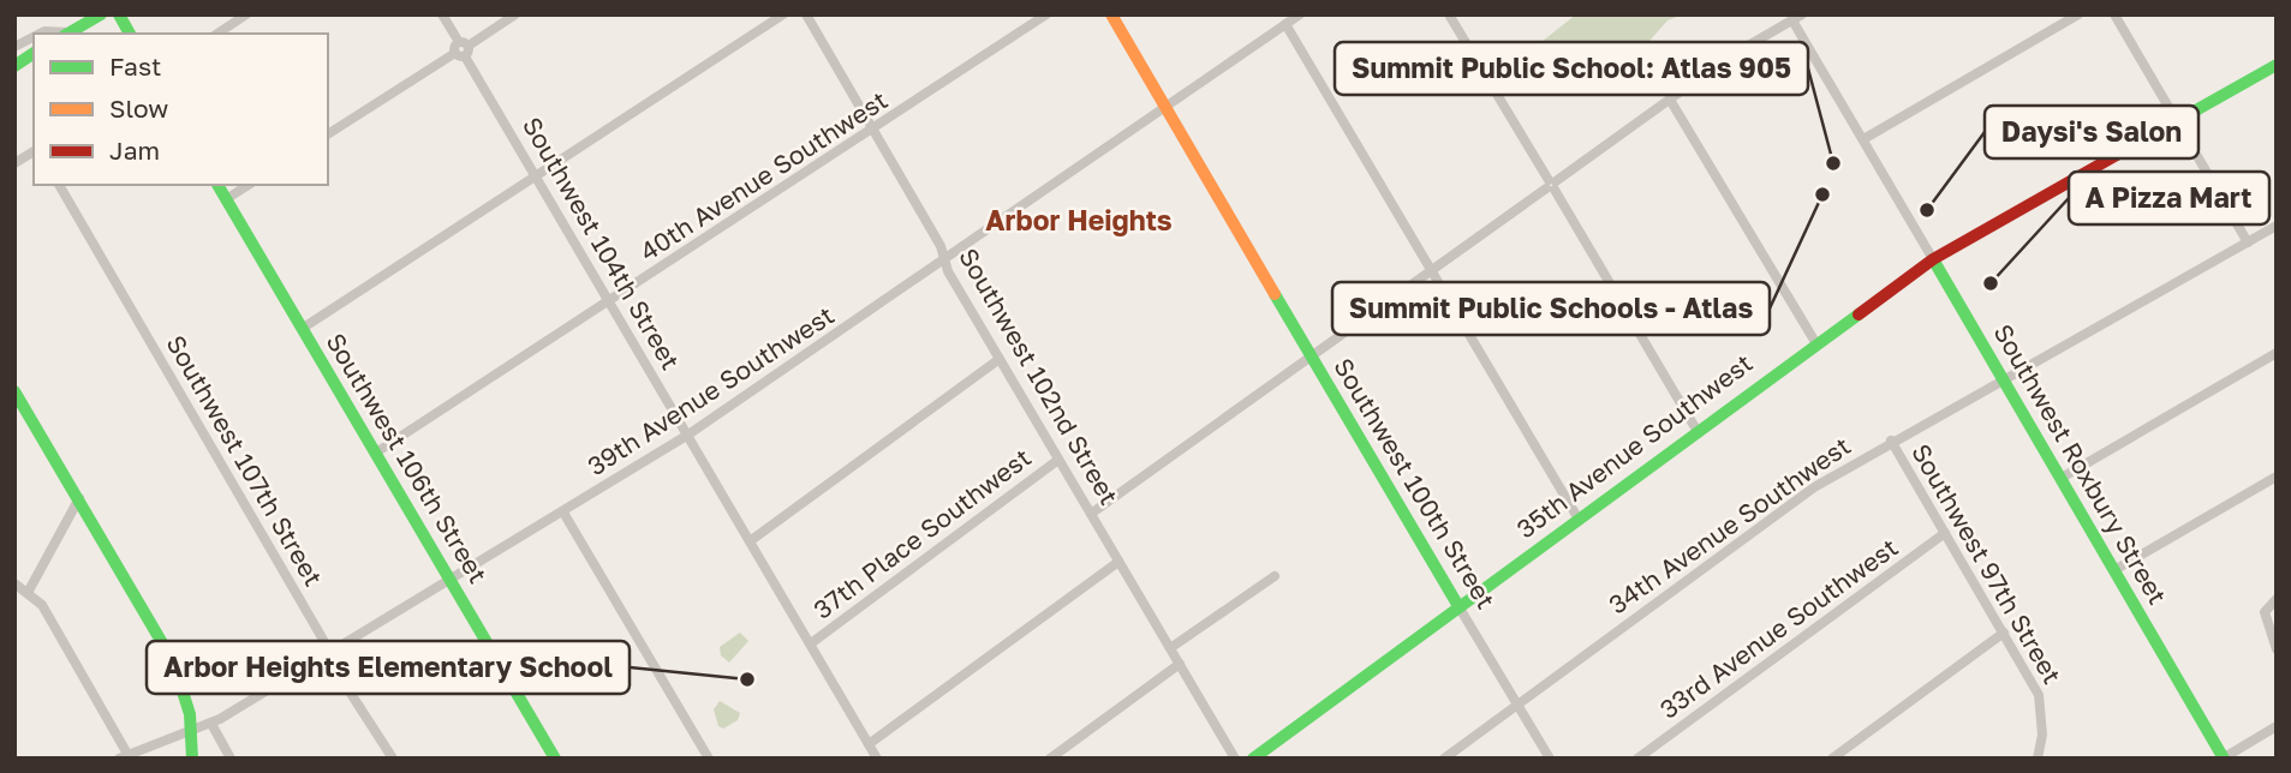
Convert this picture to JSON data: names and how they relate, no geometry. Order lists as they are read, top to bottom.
{
  "streets": {
    "street": [
      "40th Avenue Southwest",
      "Southwest 104th Street",
      "Southwest 102nd Street",
      "39th Avenue Southwest",
      "35th Avenue Southwest",
      "Southwest 106th Street",
      "Southwest 107th Street",
      "Southwest Roxbury Street",
      "Southwest 100th Street",
      "34th Avenue Southwest",
      "37th Place Southwest",
      "Southwest 97th Street",
      "33rd Avenue Southwest"
    ]
  },
  "crossings": [
    ["40th Avenue Southwest", "Southwest 104th Street"],
    ["40th Avenue Southwest", "Southwest 102nd Street"],
    ["40th Avenue Southwest", "Southwest 106th Street"],
    ["Southwest 104th Street", "39th Avenue Southwest"],
    ["Southwest 104th Street", "37th Place Southwest"],
    ["Southwest 102nd Street", "39th Avenue Southwest"],
    ["Southwest 102nd Street", "37th Place Southwest"],
    ["39th Avenue Southwest", "Southwest 106th Street"],
    ["39th Avenue Southwest", "Southwest 107th Street"],
    ["39th Avenue Southwest", "Southwest 100th Street"],
    ["35th Avenue Southwest", "Southwest Roxbury Street"],
    ["35th Avenue Southwest", "Southwest 100th Street"],
    ["Southwest Roxbury Street", "34th Avenue Southwest"],
    ["Southwest 100th Street", "34th Avenue Southwest"],
    ["34th Avenue Southwest", "Southwest 97th Street"],
    ["Southwest 97th Street", "33rd Avenue Southwest"]
  ],
  "districts": ["Arbor Heights"],
  "places": [
    "Summit Public School: Atlas 905",
    "Summit Public Schools - Atlas",
    "Daysi's Salon",
    "A Pizza Mart",
    "Arbor Heights Elementary School"
  ],
  "legend": ["Fast", "Slow", "Jam"]
}
